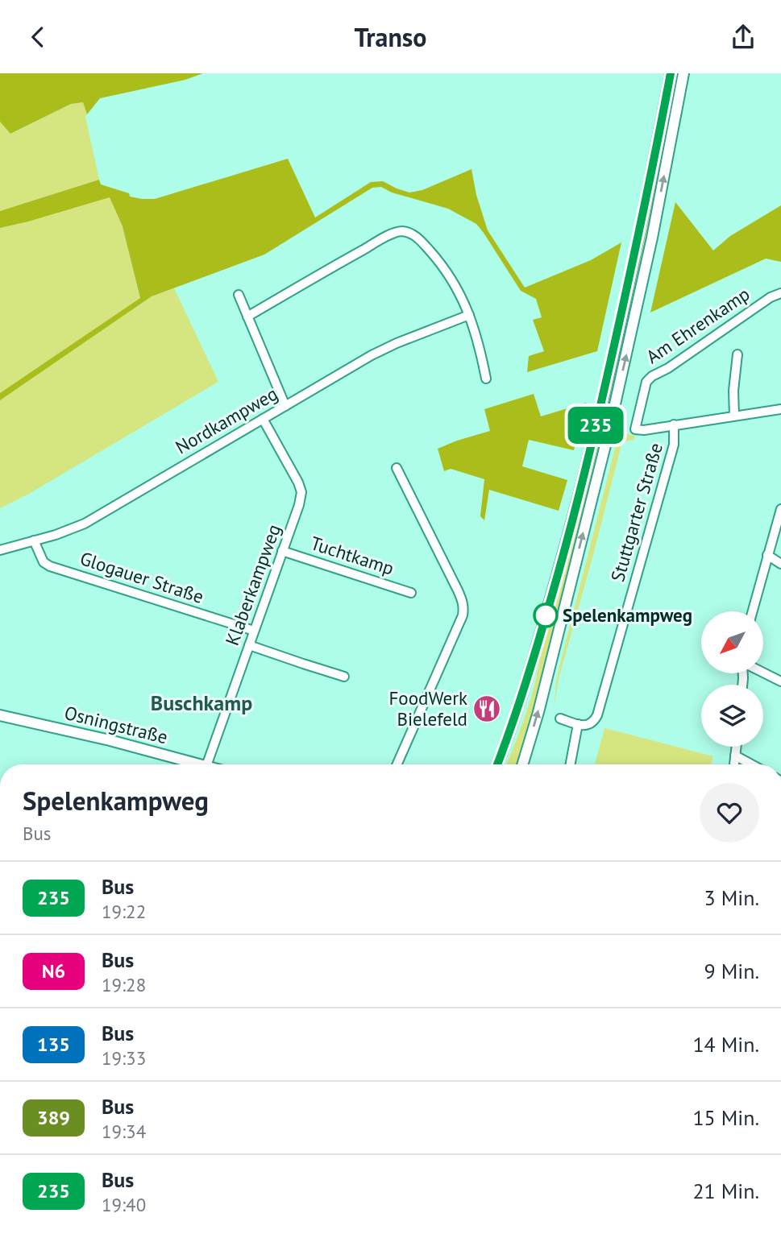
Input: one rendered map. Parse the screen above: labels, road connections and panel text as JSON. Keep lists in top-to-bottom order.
{
  "streets": {
    "main road": ["Osningstraße"],
    "street": [
      "Am Ehrenkamp",
      "Nordkampweg",
      "Stuttgarter Straße",
      "Tuchtkamp",
      "Glogauer Straße",
      "Klaberkampweg"
    ]
  },
  "crossings": [
    ["Am Ehrenkamp", "Stuttgarter Straße"],
    ["Nordkampweg", "Glogauer Straße"],
    ["Nordkampweg", "Klaberkampweg"],
    ["Tuchtkamp", "Klaberkampweg"],
    ["Glogauer Straße", "Klaberkampweg"]
  ],
  "districts": ["Buschkamp"],
  "places": {
    "other": ["Spelenkampweg"],
    "restaurant": ["FoodWerk Bielefeld"]
  },
  "lines": ["bus line 235"],
  "north": "bottom left",
  "page": {
    "header": "Transo",
    "on_map": "235",
    "heading": ["Spelenkampweg", "Bus"],
    "list": [
      {
        "mark": "235",
        "name": "Bus",
        "note": "19:22",
        "value": "3 Min."
      },
      {
        "mark": "N6",
        "name": "Bus",
        "note": "19:28",
        "value": "9 Min."
      },
      {
        "mark": "135",
        "name": "Bus",
        "note": "19:33",
        "value": "14 Min."
      },
      {
        "mark": "389",
        "name": "Bus",
        "note": "19:34",
        "value": "15 Min."
      },
      {
        "mark": "235",
        "name": "Bus",
        "note": "19:40",
        "value": "21 Min."
      }
    ]
  }
}
